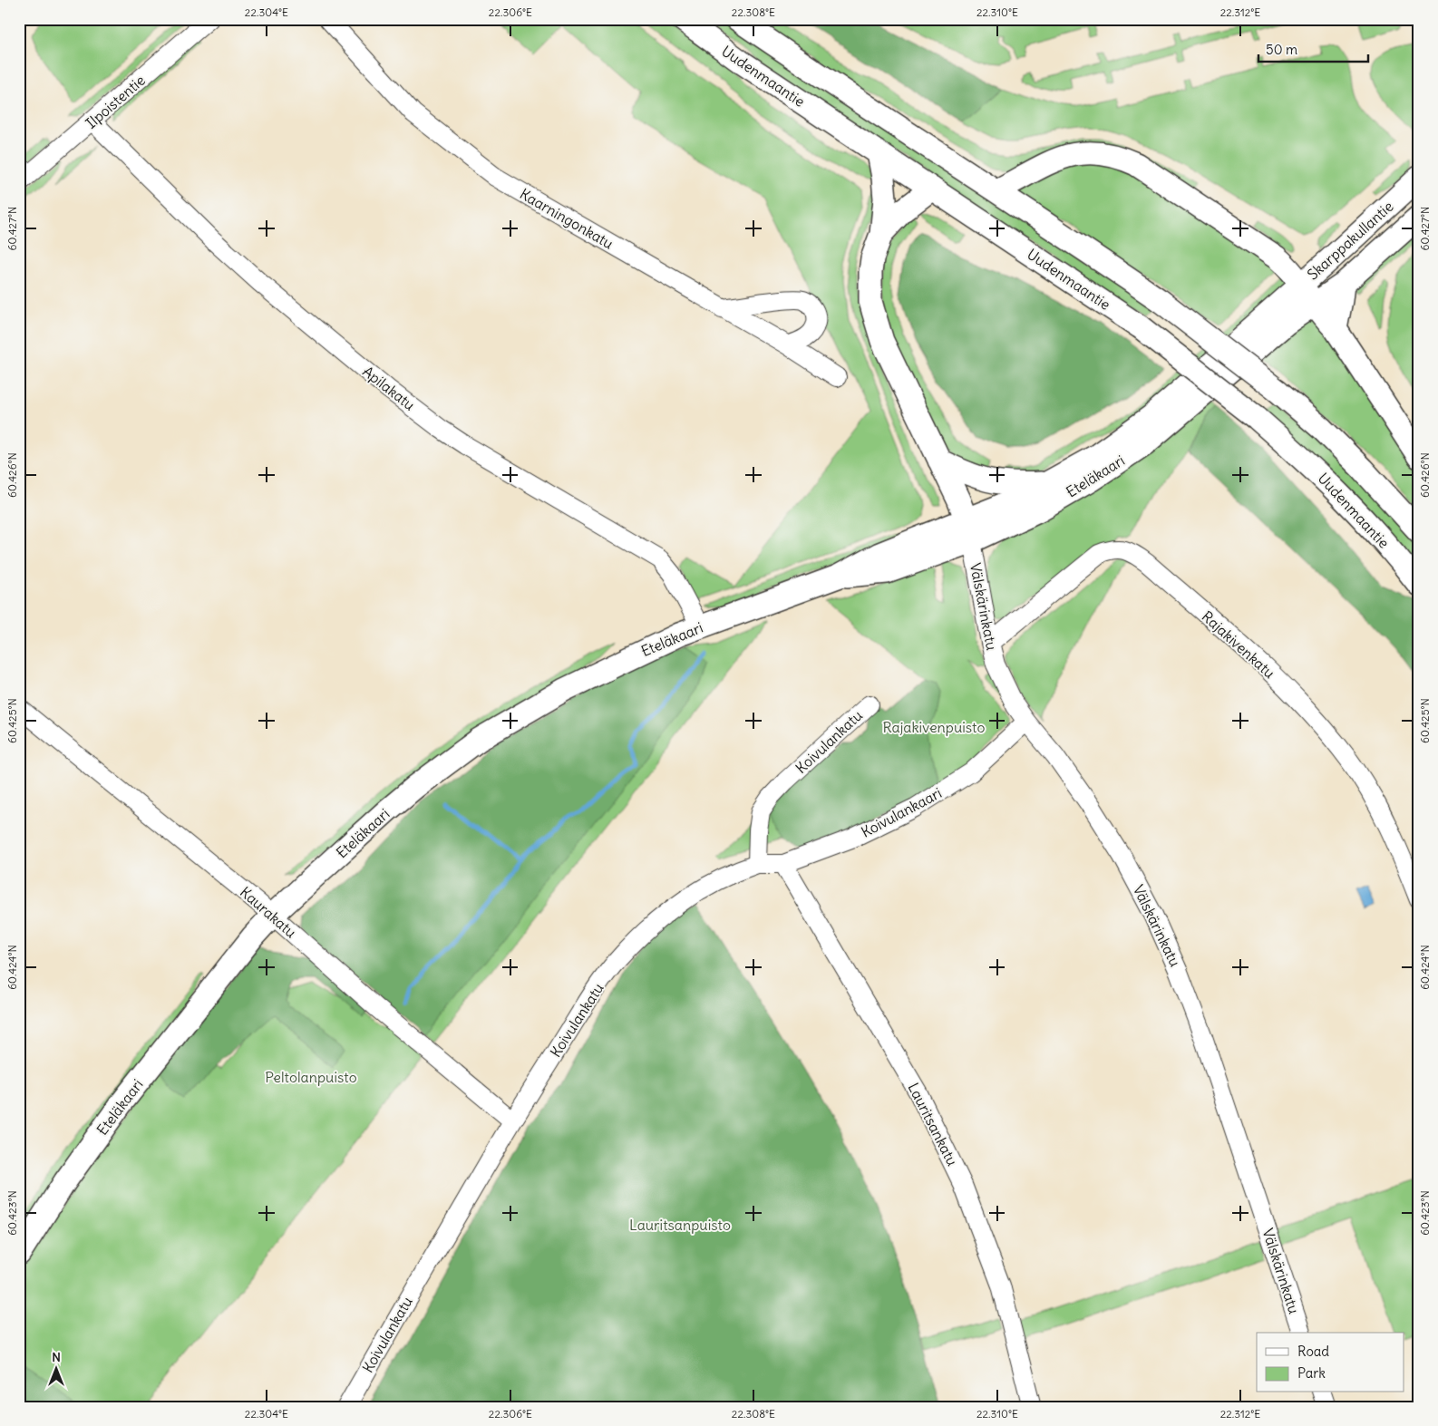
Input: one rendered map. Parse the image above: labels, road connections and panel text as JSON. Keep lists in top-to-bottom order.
{
  "streets": {
    "main road": ["Uudenmaantie", "Skarppakullantie", "Eteläkaari"],
    "street": [
      "Ilpoistentie",
      "Kaarningonkatu",
      "Apilakatu",
      "Välskärinkatu",
      "Rajakivenkatu",
      "Koivulankatu",
      "Koivulankaari",
      "Kaurakatu",
      "Lauritsankatu"
    ]
  },
  "crossings": [
    ["Ilpoistentie", "Apilakatu"],
    ["Skarppakullantie", "Eteläkaari"],
    ["Apilakatu", "Eteläkaari"],
    ["Eteläkaari", "Välskärinkatu"],
    ["Eteläkaari", "Kaurakatu"],
    ["Välskärinkatu", "Rajakivenkatu"],
    ["Välskärinkatu", "Koivulankaari"],
    ["Koivulankatu", "Koivulankaari"],
    ["Koivulankatu", "Kaurakatu"],
    ["Koivulankaari", "Lauritsankatu"]
  ],
  "parks": ["Rajakivenpuisto", "Peltolanpuisto", "Lauritsanpuisto"],
  "legend": ["Road", "Park"],
  "scale_bar": "50 m",
  "north": "top",
  "coordinates": [
    "22.304°E",
    "22.306°E",
    "22.308°E",
    "22.310°E",
    "22.312°E",
    "60.427°N",
    "60.426°N",
    "60.425°N",
    "60.424°N",
    "60.423°N"
  ]
}
